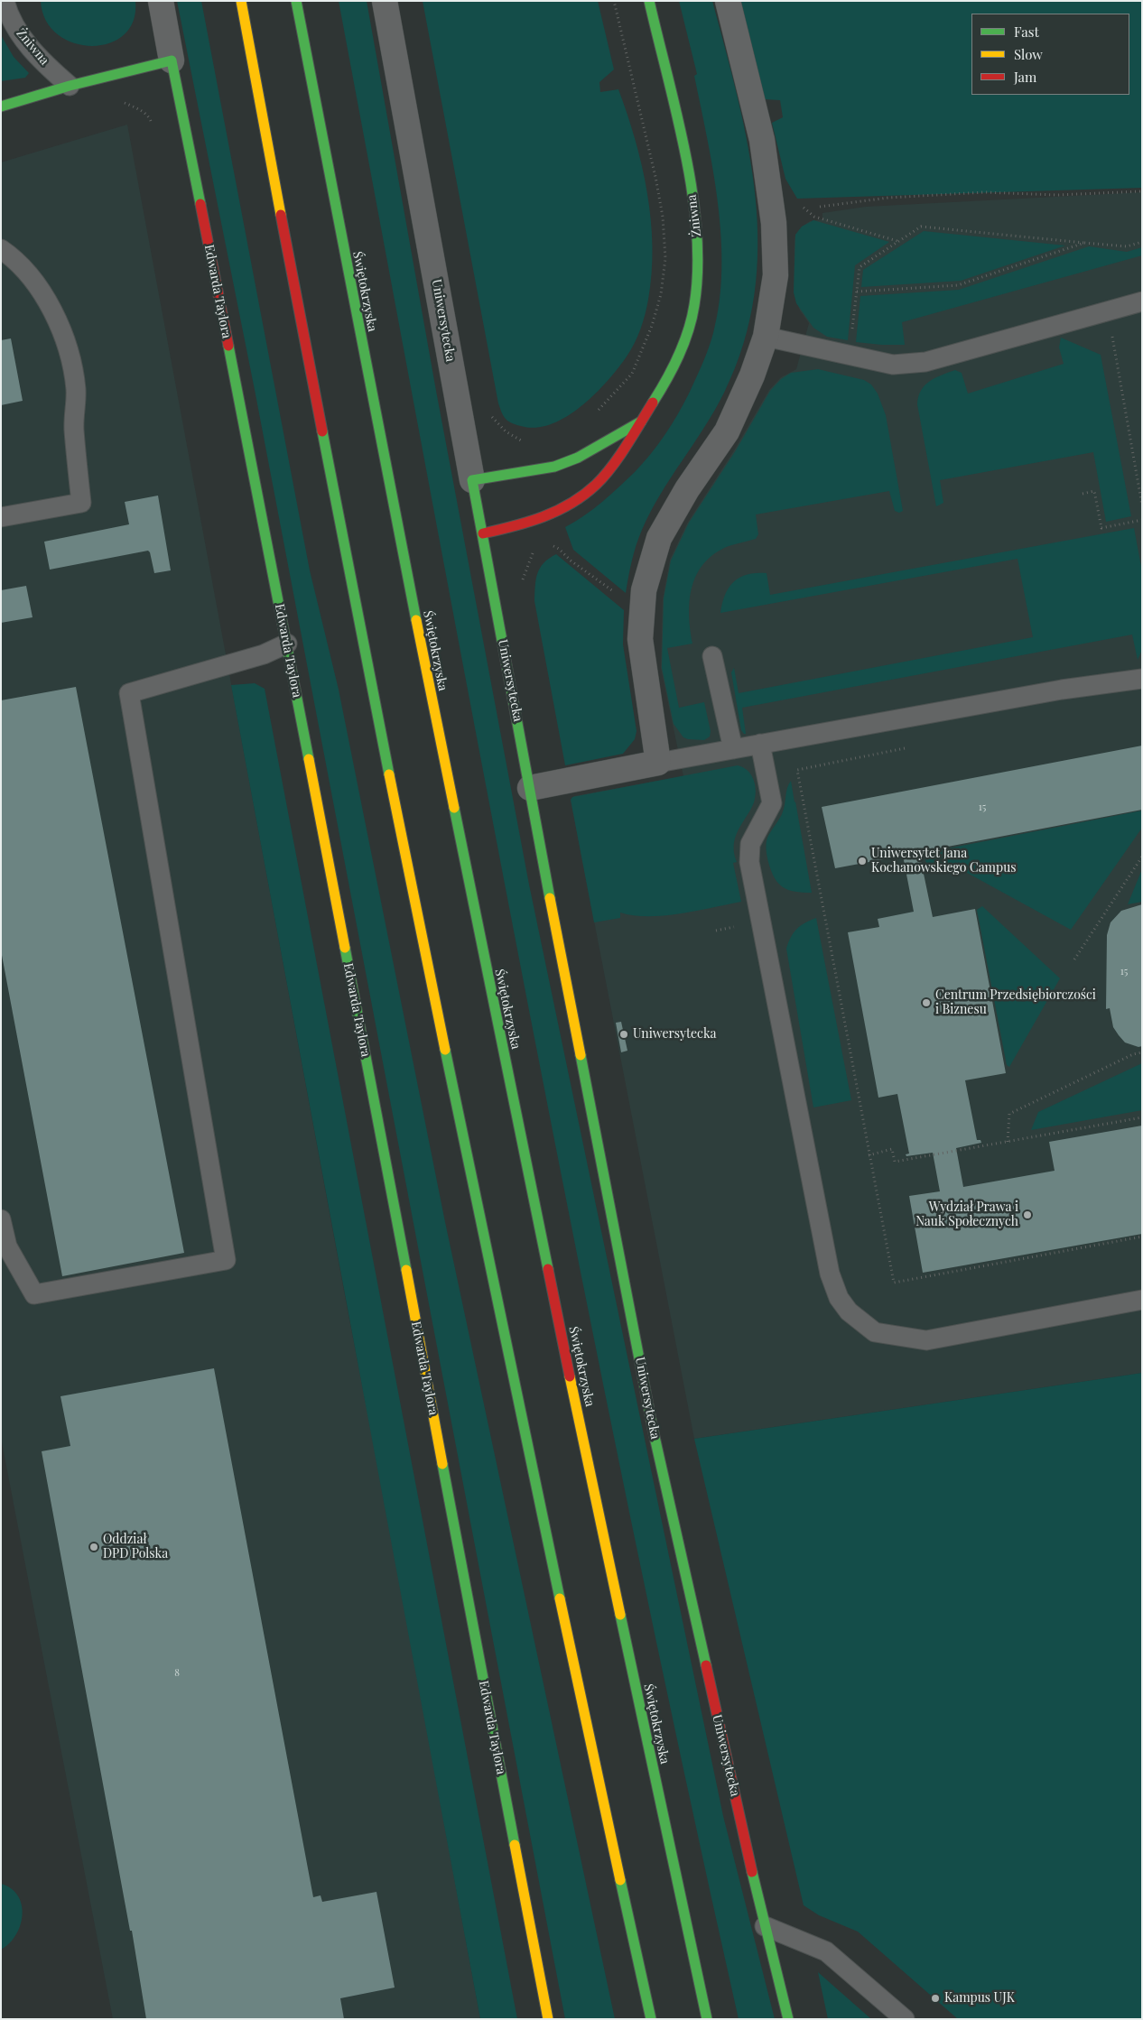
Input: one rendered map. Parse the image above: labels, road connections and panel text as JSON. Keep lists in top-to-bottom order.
{
  "streets": {
    "main road": [
      "Żniwna",
      "Edwarda Taylora",
      "Świętokrzyska",
      "Uniwersytecka"
    ]
  },
  "crossings": [
    ["Żniwna", "Uniwersytecka"]
  ],
  "places": [
    "Uniwersytet Jana Kochanowskiego Campus",
    "Centrum Przedsiębiorczości i Biznesu",
    "Uniwersytecka",
    "Wydział Prawa i Nauk Społecznych",
    "Oddział DPD Polska",
    "Kampus UJK"
  ],
  "house_numbers": ["15", "15", "8"],
  "legend": ["Fast", "Slow", "Jam"]
}
